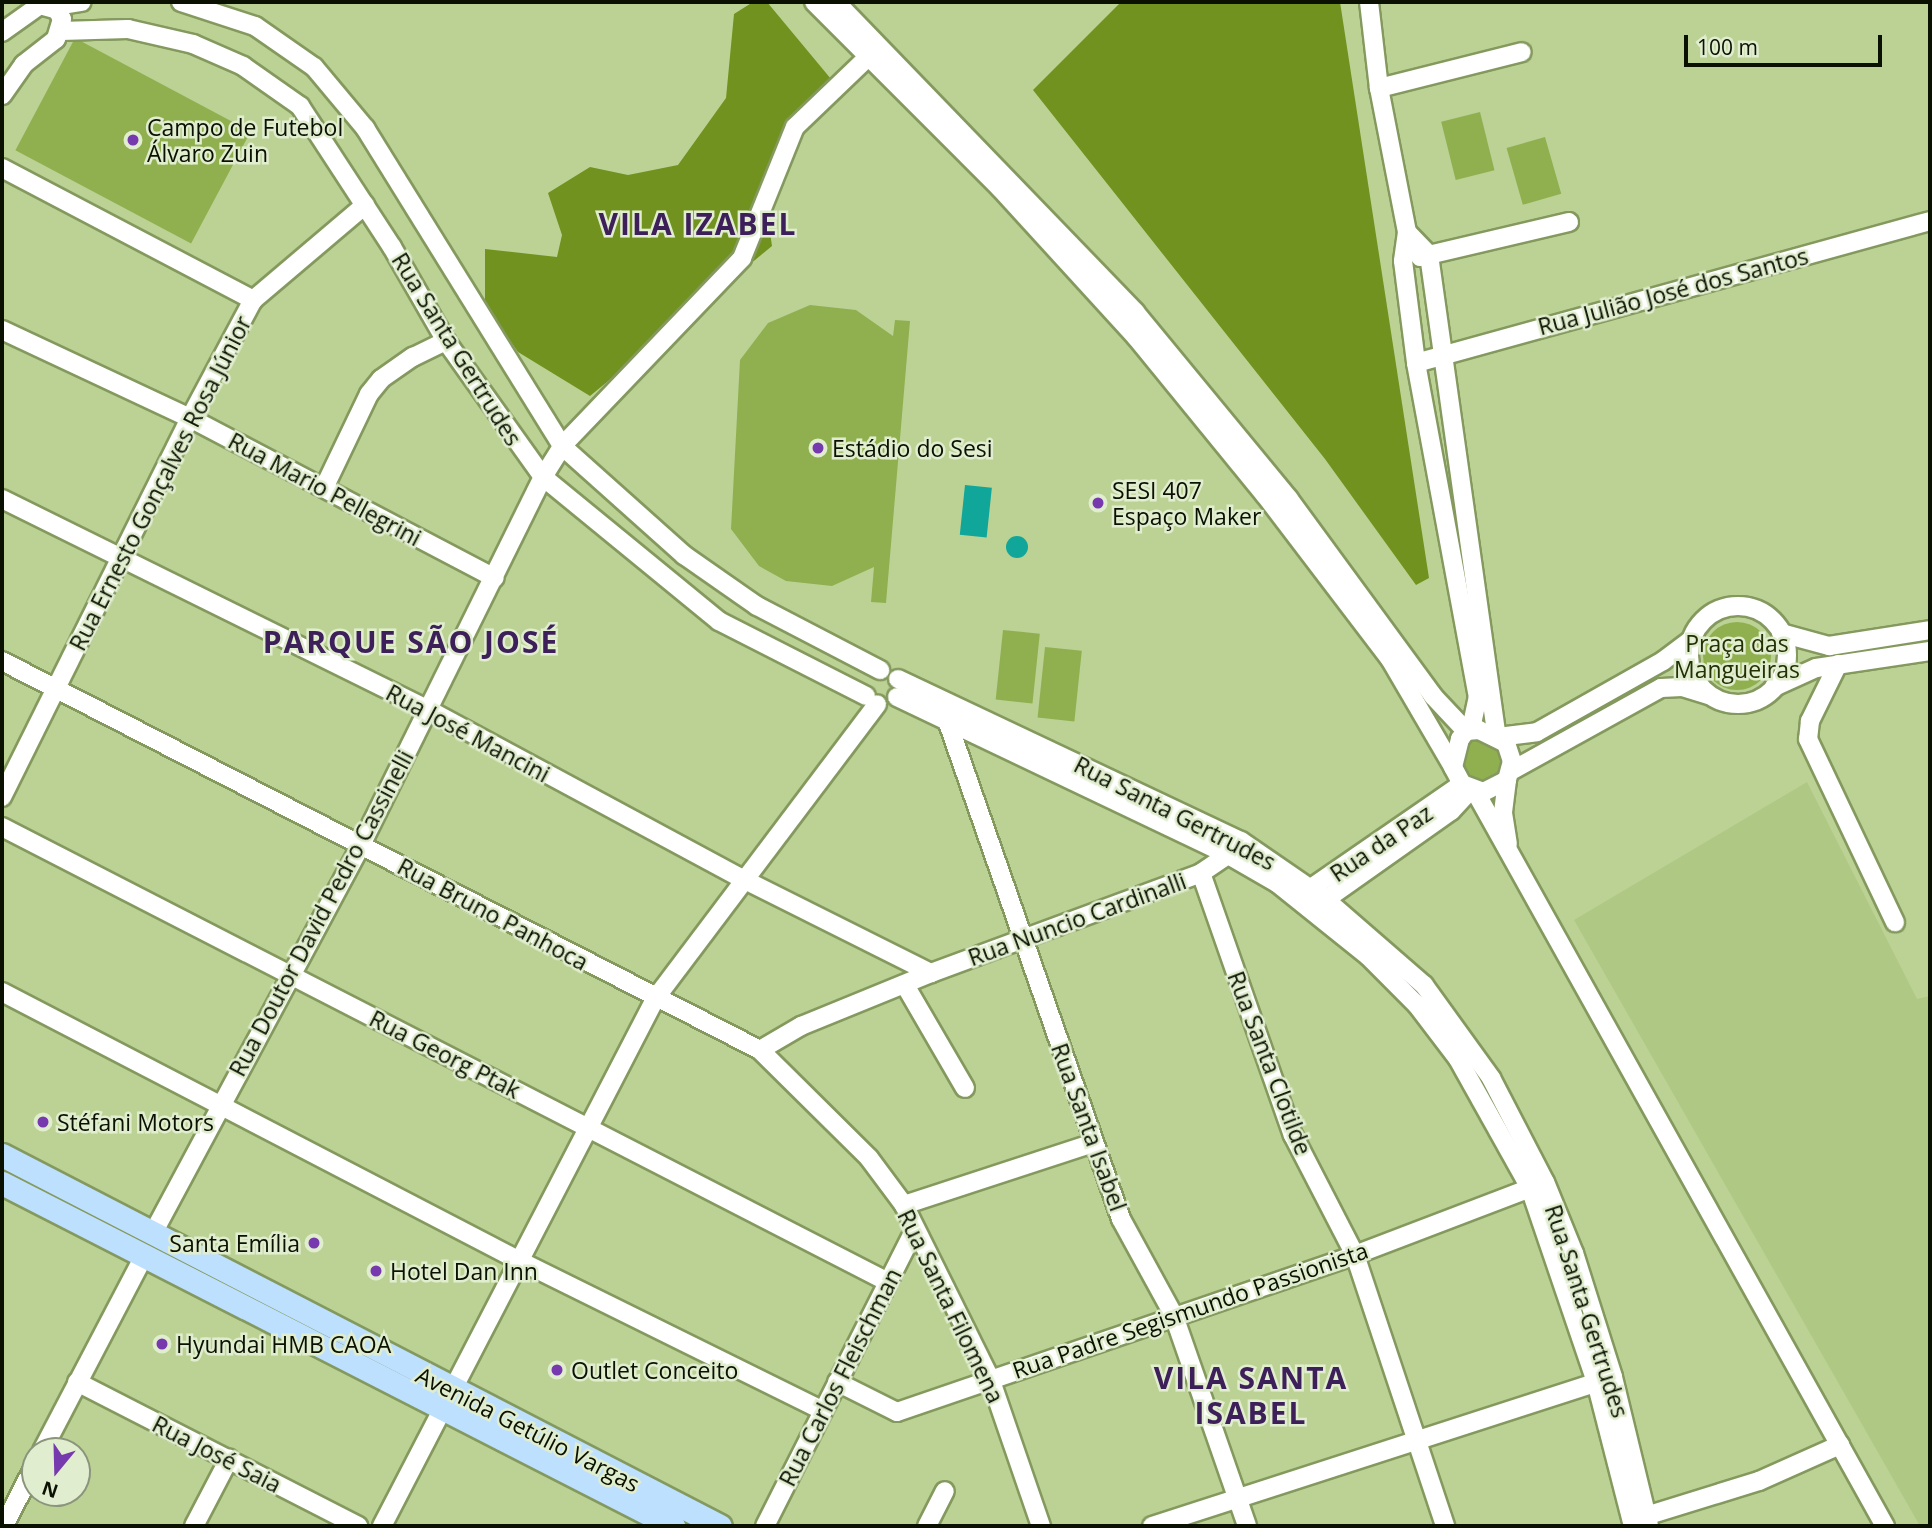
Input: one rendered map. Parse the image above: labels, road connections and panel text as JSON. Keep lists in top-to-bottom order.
{
  "streets": {
    "main road": ["Avenida Getúlio Vargas"],
    "street": [
      "Rua Julião José dos Santos",
      "Rua Santa Gertrudes",
      "Rua Ernesto Gonçalves Rosa Júnior",
      "Rua Mario Pellegrini",
      "Rua José Mancini",
      "Rua da Paz",
      "Rua Doutor David Pedro Cassinelli",
      "Rua Bruno Panhoca",
      "Rua Nuncio Cardinalli",
      "Rua Georg Ptak",
      "Rua Santa Clotilde",
      "Rua Santa Isabel",
      "Rua Santa Filomena",
      "Rua Padre Segismundo Passionista",
      "Rua Carlos Fleischman",
      "Rua José Saia"
    ]
  },
  "crossings": [
    ["Rua Santa Gertrudes", "Rua Ernesto Gonçalves Rosa Júnior"],
    ["Rua Santa Gertrudes", "Rua da Paz"],
    ["Rua Santa Gertrudes", "Rua Doutor David Pedro Cassinelli"],
    ["Rua Santa Gertrudes", "Rua Nuncio Cardinalli"],
    ["Rua Santa Gertrudes", "Rua Santa Isabel"],
    ["Rua Santa Gertrudes", "Rua Padre Segismundo Passionista"],
    ["Rua Ernesto Gonçalves Rosa Júnior", "Rua Mario Pellegrini"],
    ["Rua Ernesto Gonçalves Rosa Júnior", "Rua José Mancini"],
    ["Rua Ernesto Gonçalves Rosa Júnior", "Rua Bruno Panhoca"],
    ["Rua Mario Pellegrini", "Rua Doutor David Pedro Cassinelli"],
    ["Rua José Mancini", "Rua Doutor David Pedro Cassinelli"],
    ["Rua José Mancini", "Rua Nuncio Cardinalli"],
    ["Rua Doutor David Pedro Cassinelli", "Rua Bruno Panhoca"],
    ["Rua Doutor David Pedro Cassinelli", "Rua Georg Ptak"],
    ["Rua Doutor David Pedro Cassinelli", "Avenida Getúlio Vargas"],
    ["Rua Doutor David Pedro Cassinelli", "Rua José Saia"],
    ["Rua Bruno Panhoca", "Rua Nuncio Cardinalli"],
    ["Rua Bruno Panhoca", "Rua Santa Filomena"],
    ["Rua Nuncio Cardinalli", "Rua Santa Clotilde"],
    ["Rua Nuncio Cardinalli", "Rua Santa Isabel"],
    ["Rua Nuncio Cardinalli", "Rua Santa Filomena"],
    ["Rua Georg Ptak", "Rua Carlos Fleischman"],
    ["Rua Santa Clotilde", "Rua Padre Segismundo Passionista"],
    ["Rua Santa Isabel", "Rua Padre Segismundo Passionista"],
    ["Rua Santa Filomena", "Rua Padre Segismundo Passionista"],
    ["Rua Santa Filomena", "Rua Carlos Fleischman"],
    ["Rua Padre Segismundo Passionista", "Rua Carlos Fleischman"]
  ],
  "districts": ["VILA IZABEL", "PARQUE SÃO JOSÉ", "VILA SANTA ISABEL"],
  "parks": ["Praça das Mangueiras"],
  "places": [
    "Campo de Futebol Álvaro Zuin",
    "Estádio do Sesi",
    "SESI 407 Espaço Maker",
    "Stéfani Motors",
    "Santa Emília",
    "Hotel Dan Inn",
    "Hyundai HMB CAOA",
    "Outlet Conceito"
  ],
  "scale_bar": "100 m",
  "north": "bottom"
}
